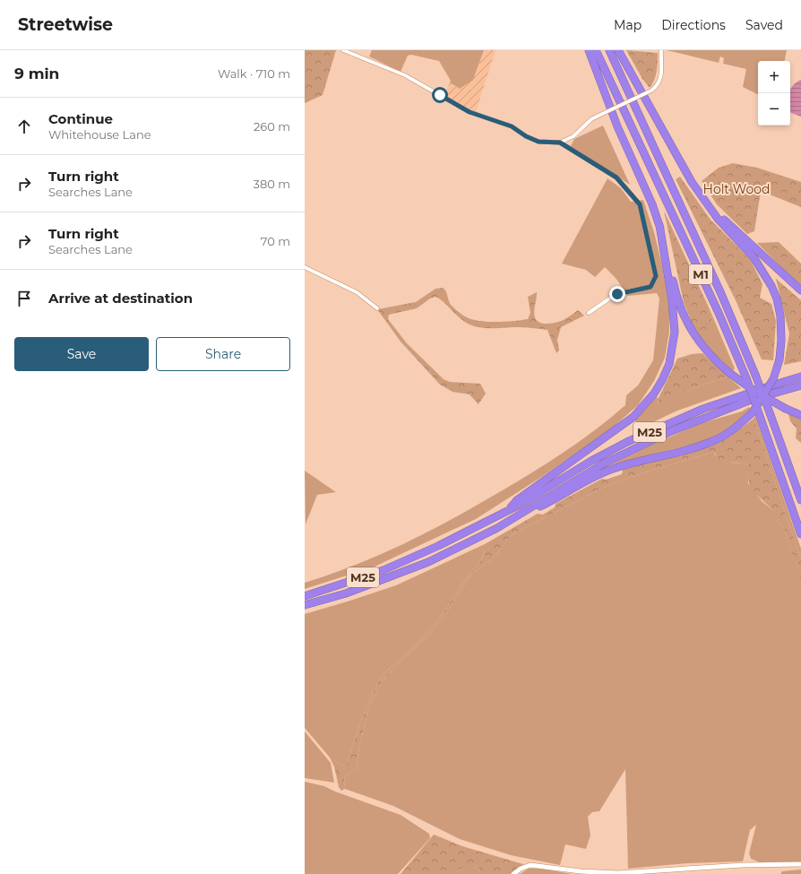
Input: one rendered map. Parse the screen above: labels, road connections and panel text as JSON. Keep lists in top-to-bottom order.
{
  "streets": {
    "highway": ["M1", "M25"]
  },
  "parks": ["Holt Wood"],
  "page": {
    "header": "Streetwise",
    "nav": ["Map", "Directions", "Saved"],
    "heading": ["9 min", "Walk · 710 m"],
    "map_buttons": ["+", "−"],
    "list": [
      ["Continue", "Whitehouse Lane", "260 m"],
      ["Turn right", "Searches Lane", "380 m"],
      ["Turn right", "Searches Lane", "70 m"],
      "Arrive at destination"
    ],
    "buttons": ["Save", "Share"]
  }
}
